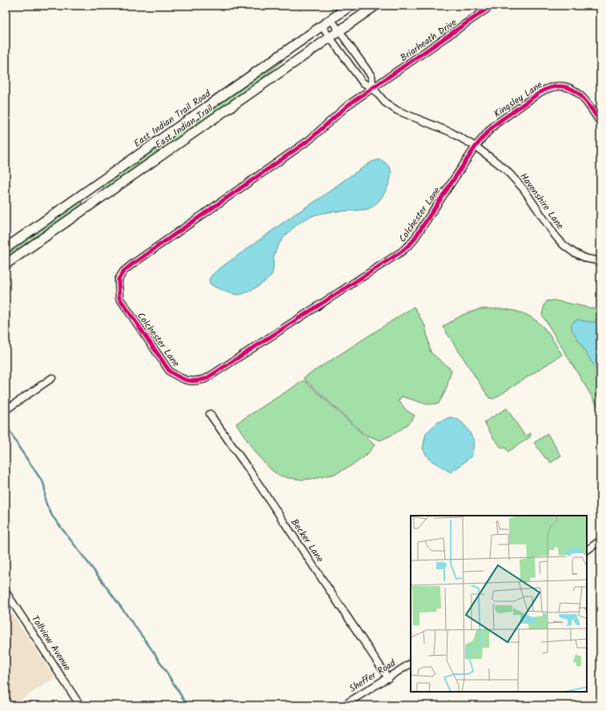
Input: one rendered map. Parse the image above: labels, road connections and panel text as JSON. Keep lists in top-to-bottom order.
{
  "streets": {
    "main road": ["East Indian Trail Road", "East Indian Trail"],
    "street": [
      "Briarheath Drive",
      "Kingsley Lane",
      "Havenshire Lane",
      "Colchester Lane",
      "Becker Lane",
      "Tollview Avenue",
      "Sheffer Road"
    ]
  },
  "crossings": [
    ["Briarheath Drive", "Havenshire Lane"],
    ["Briarheath Drive", "Colchester Lane"],
    ["Kingsley Lane", "Havenshire Lane"],
    ["Kingsley Lane", "Colchester Lane"],
    ["East Indian Trail Road", "Havenshire Lane"],
    ["East Indian Trail", "Havenshire Lane"],
    ["Havenshire Lane", "Colchester Lane"],
    ["Becker Lane", "Sheffer Road"]
  ]
}
